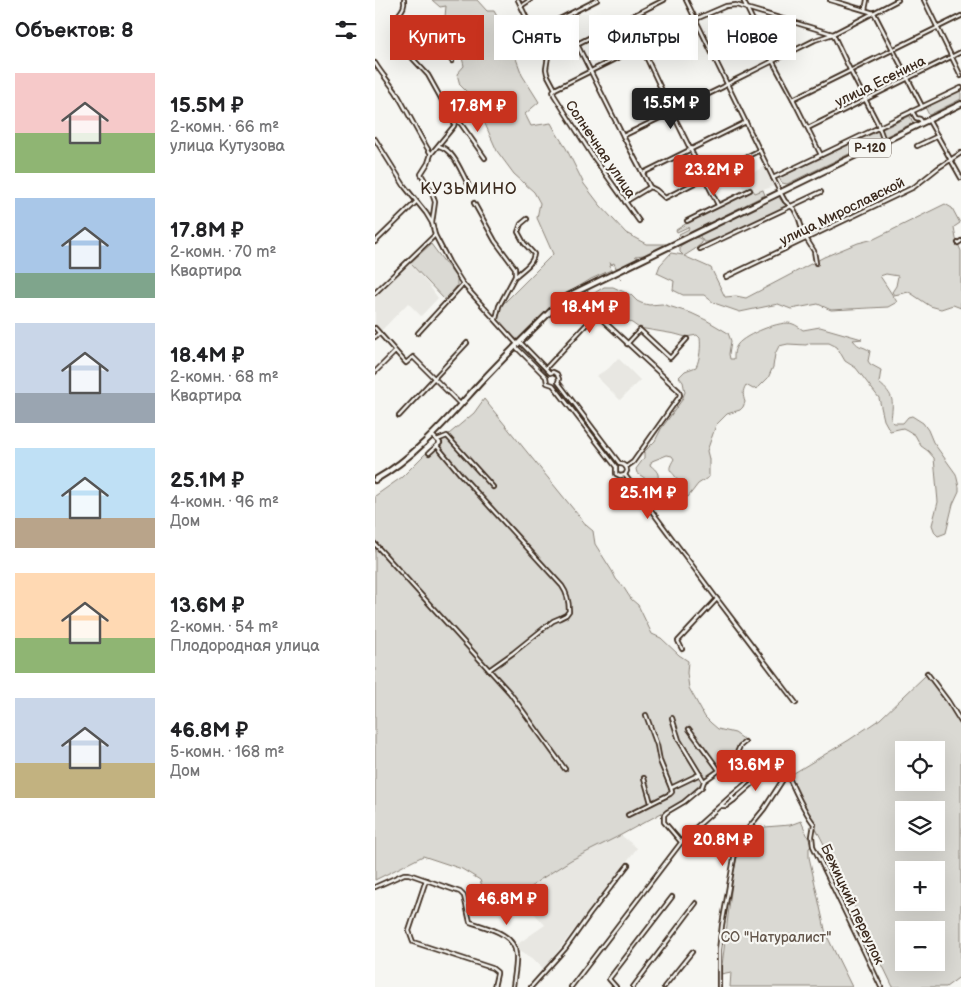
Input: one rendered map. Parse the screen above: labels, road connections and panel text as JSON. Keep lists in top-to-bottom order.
{
  "streets": {
    "main road": ["Р-120"],
    "street": [
      "улица Есенина",
      "Солнечная улица",
      "улица Мирославской",
      "Бежицкий переулок"
    ]
  },
  "districts": ["КУЗЬМИНО"],
  "parks": ["СО \"Натуралист\""],
  "page": {
    "heading": "Объектов: 8",
    "chip": [
      "Купить",
      "Снять",
      "Фильтры",
      "Новое"
    ],
    "list": [
      {
        "name": "15.5M ₽",
        "note": "2-комн. · 66 m² · улица Кутузова"
      },
      {
        "name": "17.8M ₽",
        "note": "2-комн. · 70 m² · Квартира"
      },
      {
        "name": "18.4M ₽",
        "note": "2-комн. · 68 m² · Квартира"
      },
      {
        "name": "25.1M ₽",
        "note": "4-комн. · 96 m² · Дом"
      },
      {
        "name": "13.6M ₽",
        "note": "2-комн. · 54 m² · Плодородная улица"
      },
      {
        "name": "46.8M ₽",
        "note": "5-комн. · 168 m² · Дом"
      }
    ],
    "price": [
      "15.5M ₽",
      "17.8M ₽",
      "23.2M ₽",
      "18.4M ₽",
      "25.1M ₽",
      "13.6M ₽",
      "20.8M ₽",
      "46.8M ₽"
    ],
    "map_buttons": ["+", "−"]
  }
}
